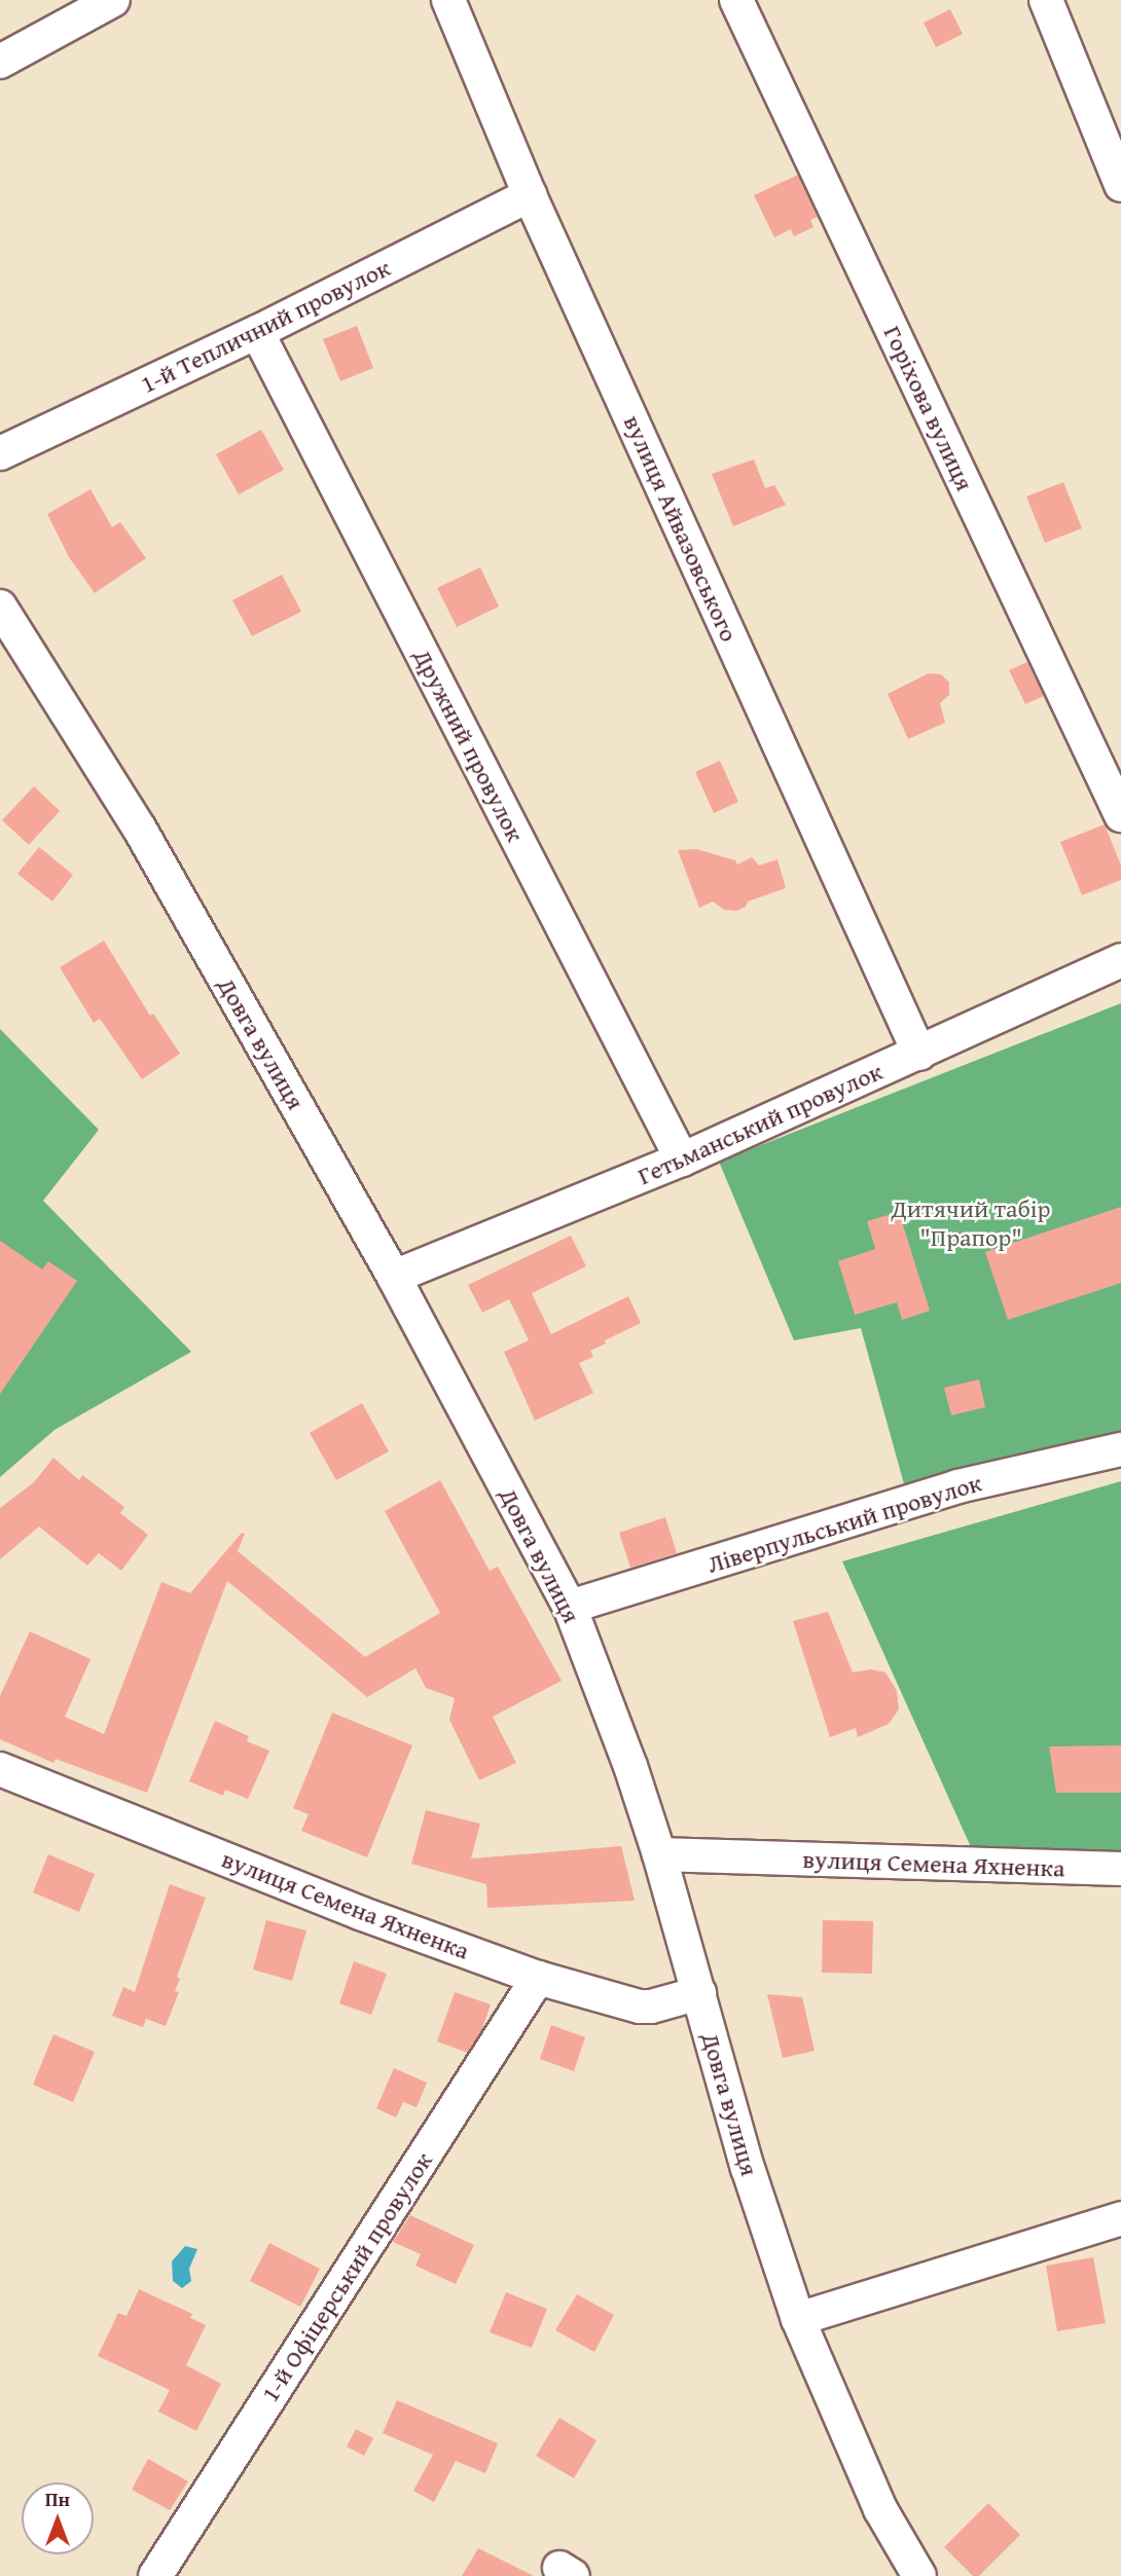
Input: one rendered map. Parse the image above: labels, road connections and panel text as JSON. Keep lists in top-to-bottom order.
{
  "streets": {
    "street": [
      "1-й Тепличний провулок",
      "Горіхова вулиця",
      "вулиця Айвазовського",
      "Дружний провулок",
      "Довга вулиця",
      "Гетьманський провулок",
      "Ліверпульський провулок",
      "вулиця Семена Яхненка",
      "1-й Офіцерський провулок"
    ]
  },
  "crossings": [
    ["1-й Тепличний провулок", "вулиця Айвазовського"],
    ["1-й Тепличний провулок", "Дружний провулок"],
    ["вулиця Айвазовського", "Гетьманський провулок"],
    ["Дружний провулок", "Гетьманський провулок"],
    ["Довга вулиця", "Гетьманський провулок"],
    ["Довга вулиця", "Ліверпульський провулок"],
    ["Довга вулиця", "вулиця Семена Яхненка"],
    ["вулиця Семена Яхненка", "1-й Офіцерський провулок"]
  ],
  "parks": ["Дитячий табір \"Прапор\""],
  "north": "top"
}
